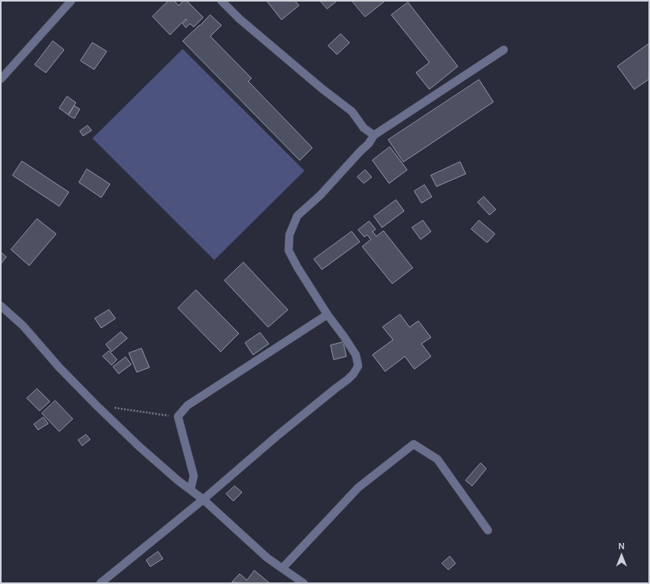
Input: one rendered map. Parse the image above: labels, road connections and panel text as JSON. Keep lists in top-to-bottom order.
{
  "north": "top"
}
